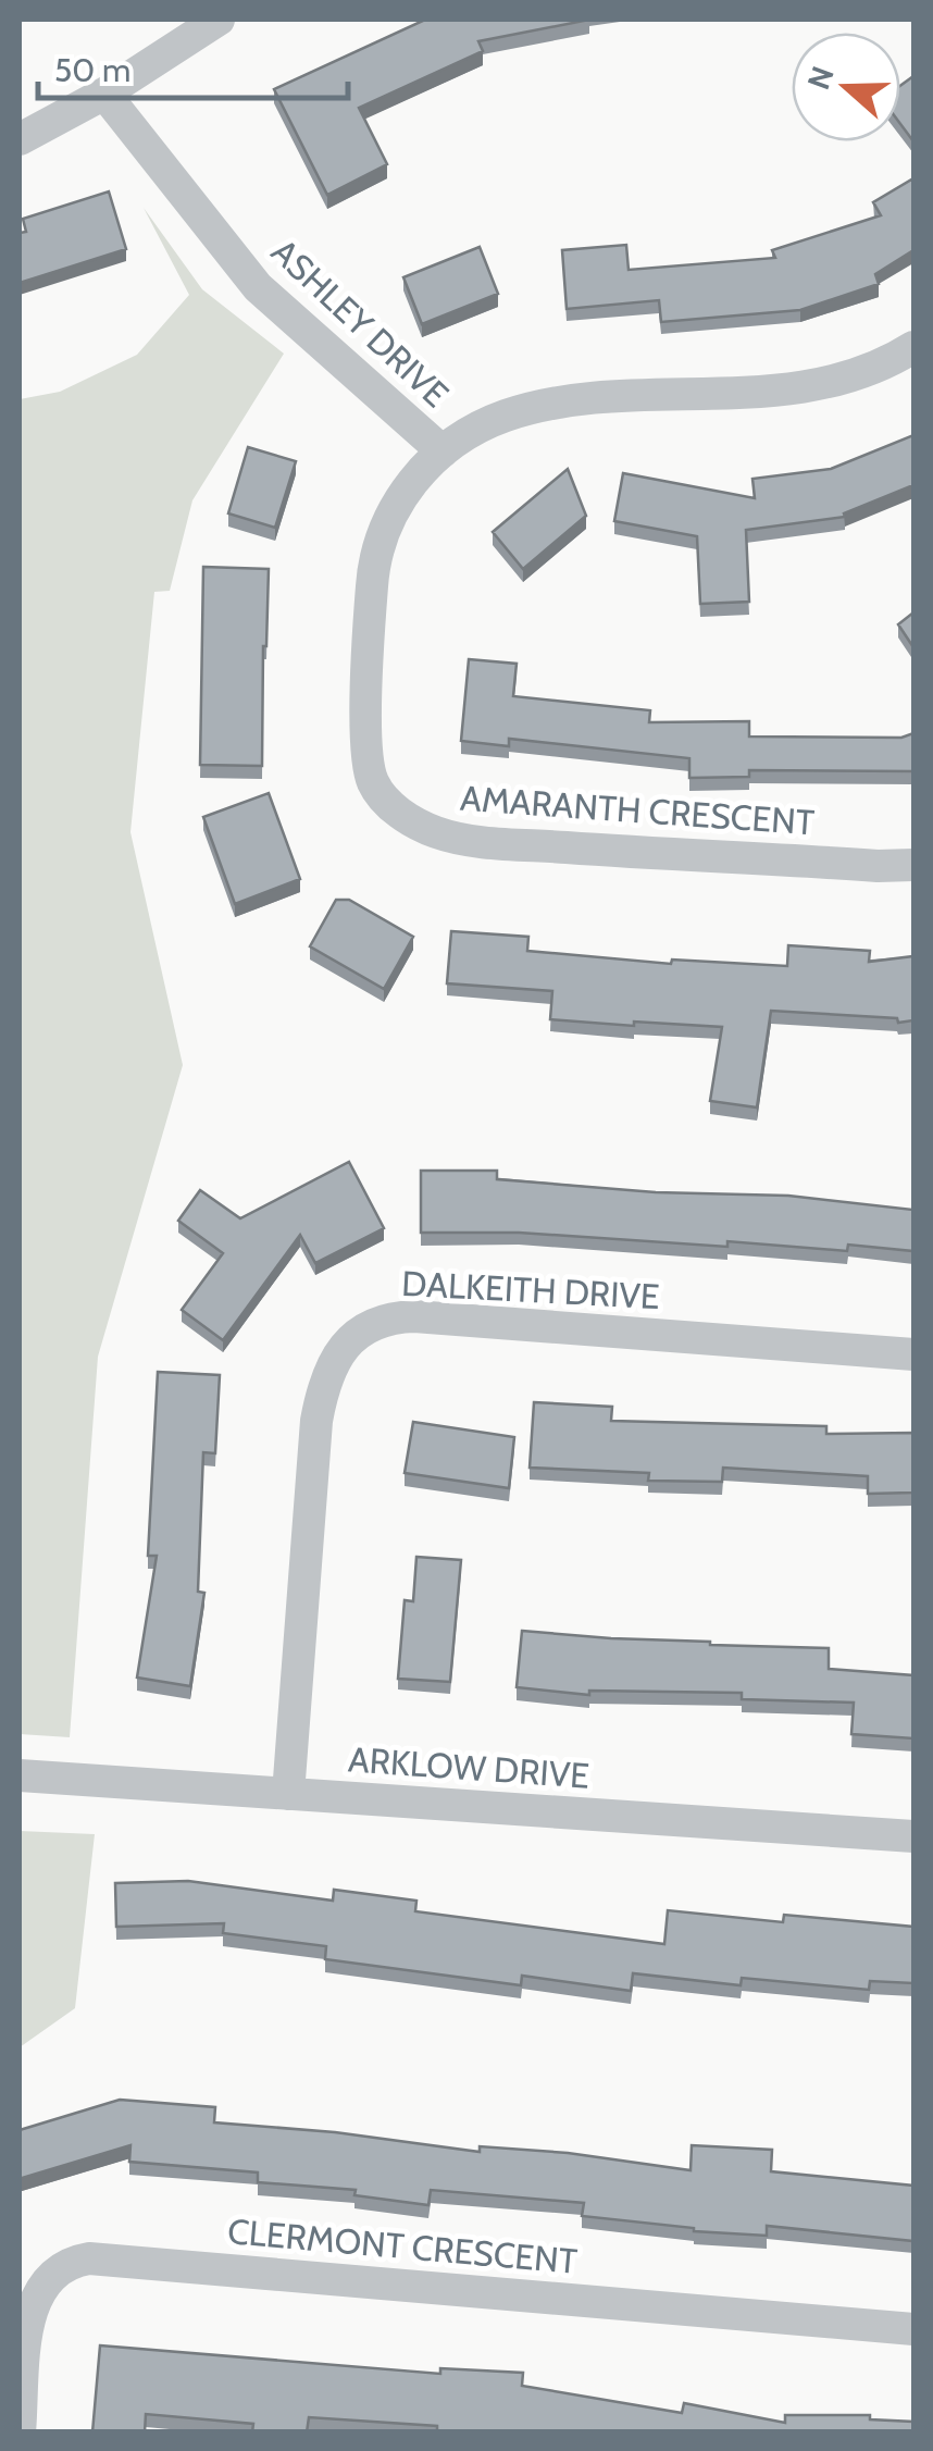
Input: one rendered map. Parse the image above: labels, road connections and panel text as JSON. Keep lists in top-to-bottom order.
{
  "streets": {
    "street": [
      "ASHLEY DRIVE",
      "AMARANTH CRESCENT",
      "DALKEITH DRIVE",
      "ARKLOW DRIVE",
      "CLERMONT CRESCENT"
    ]
  },
  "crossings": [
    ["ASHLEY DRIVE", "AMARANTH CRESCENT"],
    ["DALKEITH DRIVE", "ARKLOW DRIVE"]
  ],
  "scale_bar": "50 m",
  "north": "left"
}
